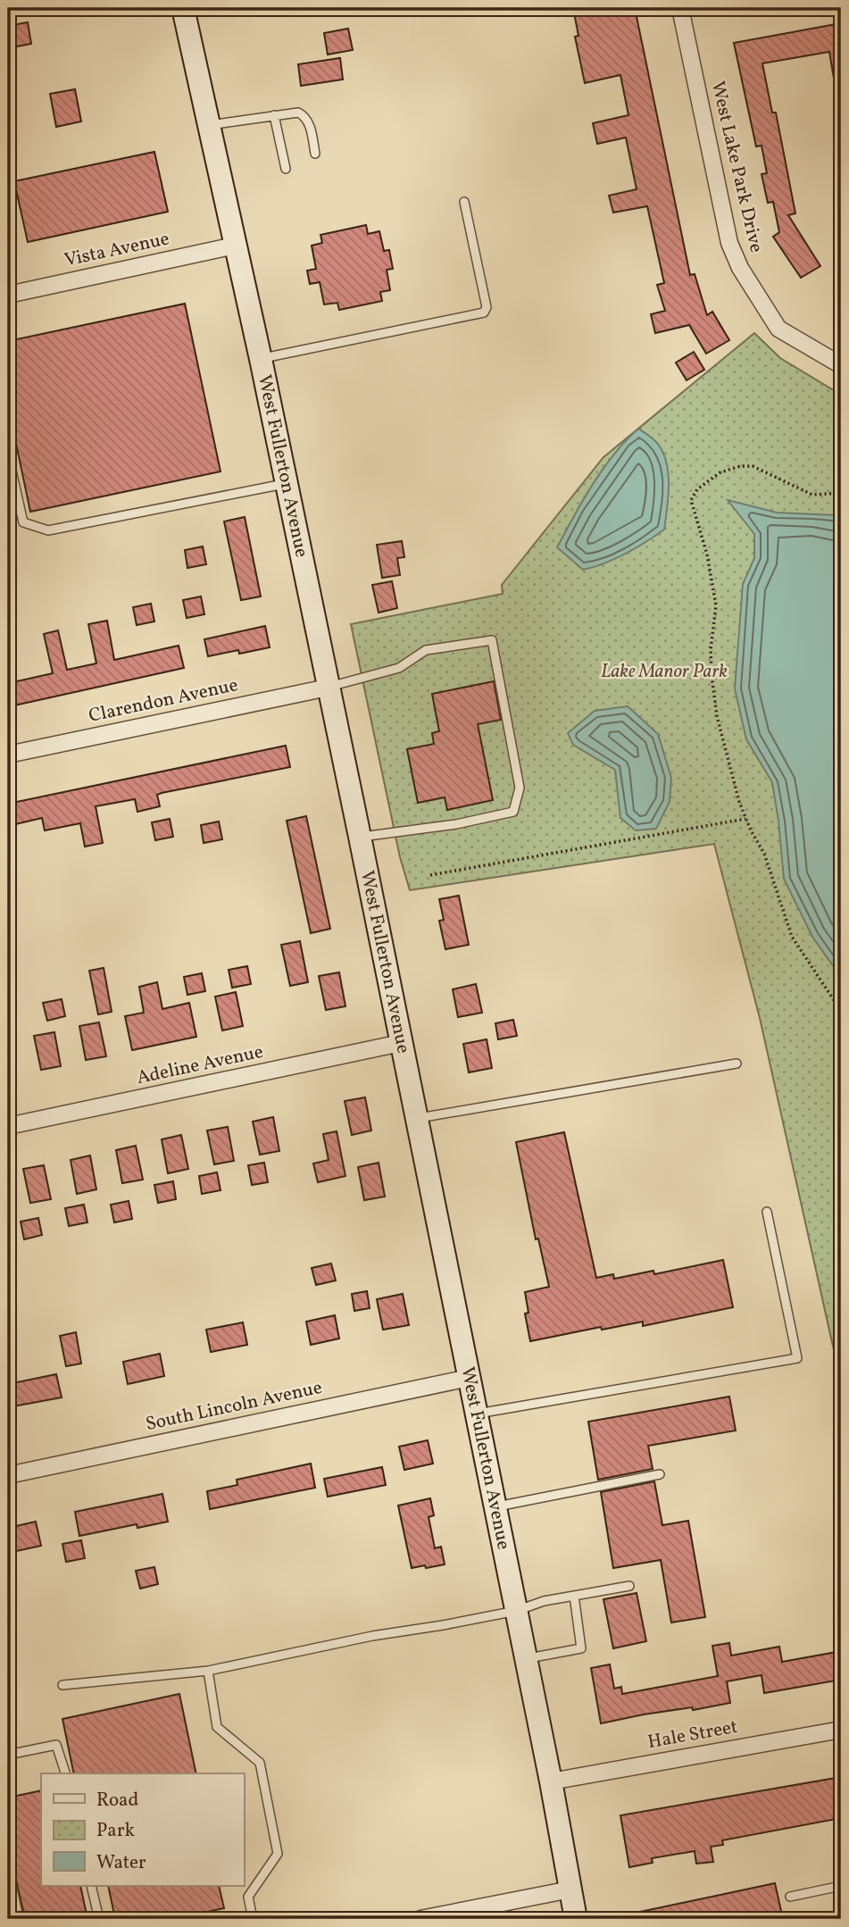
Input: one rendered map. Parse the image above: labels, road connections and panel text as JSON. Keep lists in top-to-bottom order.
{
  "streets": {
    "street": [
      "West Lake Park Drive",
      "Vista Avenue",
      "West Fullerton Avenue",
      "Clarendon Avenue",
      "Adeline Avenue",
      "South Lincoln Avenue",
      "Hale Street"
    ]
  },
  "crossings": [
    ["Vista Avenue", "West Fullerton Avenue"],
    ["West Fullerton Avenue", "Clarendon Avenue"],
    ["West Fullerton Avenue", "Adeline Avenue"],
    ["West Fullerton Avenue", "South Lincoln Avenue"],
    ["West Fullerton Avenue", "Hale Street"]
  ],
  "parks": ["Lake Manor Park"],
  "legend": ["Road", "Park", "Water"]
}
